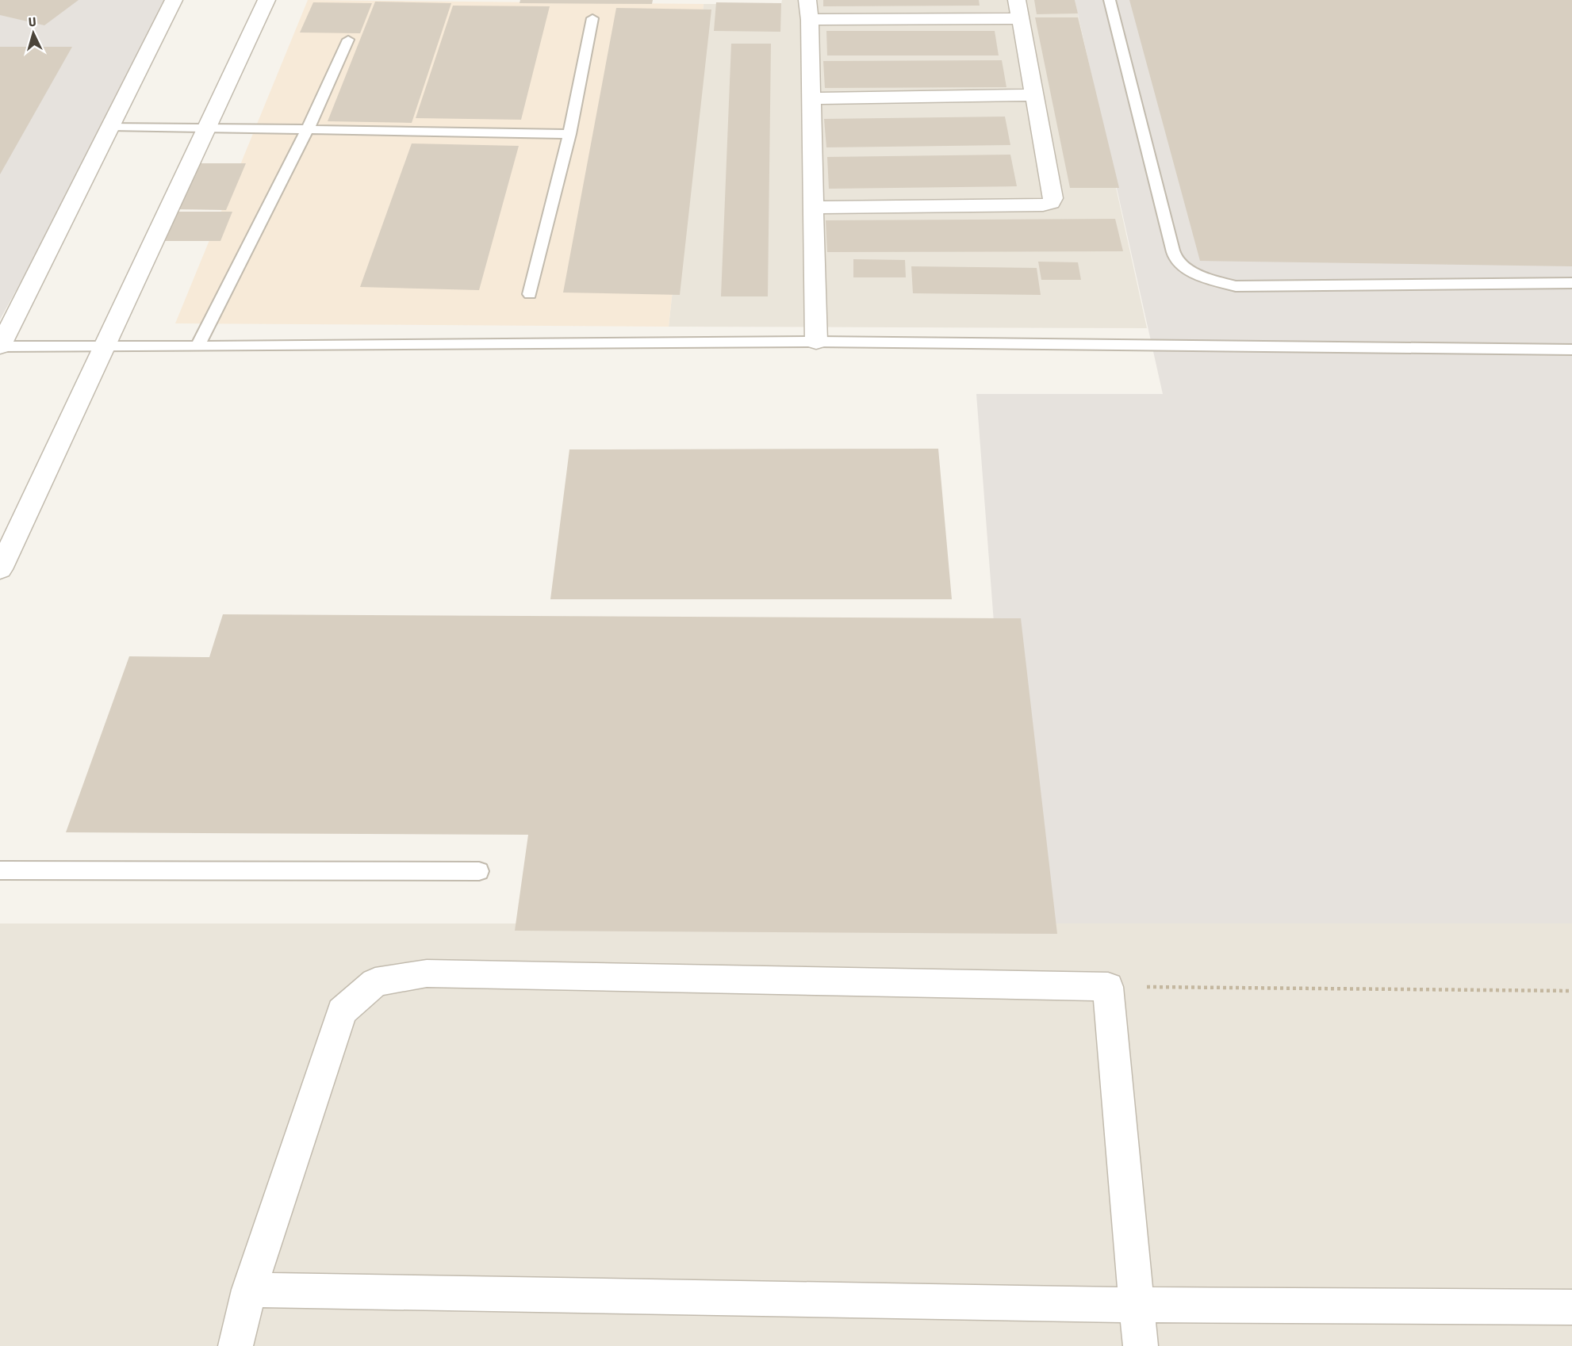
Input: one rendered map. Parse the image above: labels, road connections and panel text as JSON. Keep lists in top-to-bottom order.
{
  "north": "top"
}
